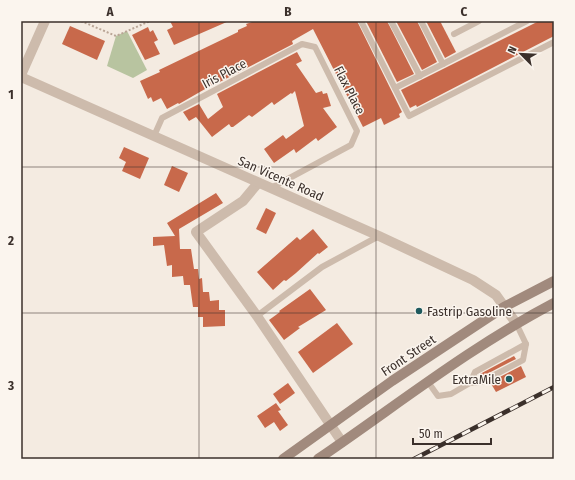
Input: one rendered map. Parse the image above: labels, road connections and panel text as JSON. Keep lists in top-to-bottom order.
{
  "streets": {
    "main road": ["Front Street"],
    "street": ["San Vicente Road"],
    "lane": ["Iris Place", "Flax Place"]
  },
  "crossings": [
    ["Iris Place", "Flax Place"],
    ["Iris Place", "San Vicente Road"],
    ["Flax Place", "San Vicente Road"],
    ["San Vicente Road", "Front Street"]
  ],
  "places": ["Fastrip Gasoline", "ExtraMile"],
  "scale_bar": "50 m",
  "north": "top left",
  "grid": {
    "columns": ["A", "B", "C"],
    "rows": ["1", "2", "3"]
  }
}
